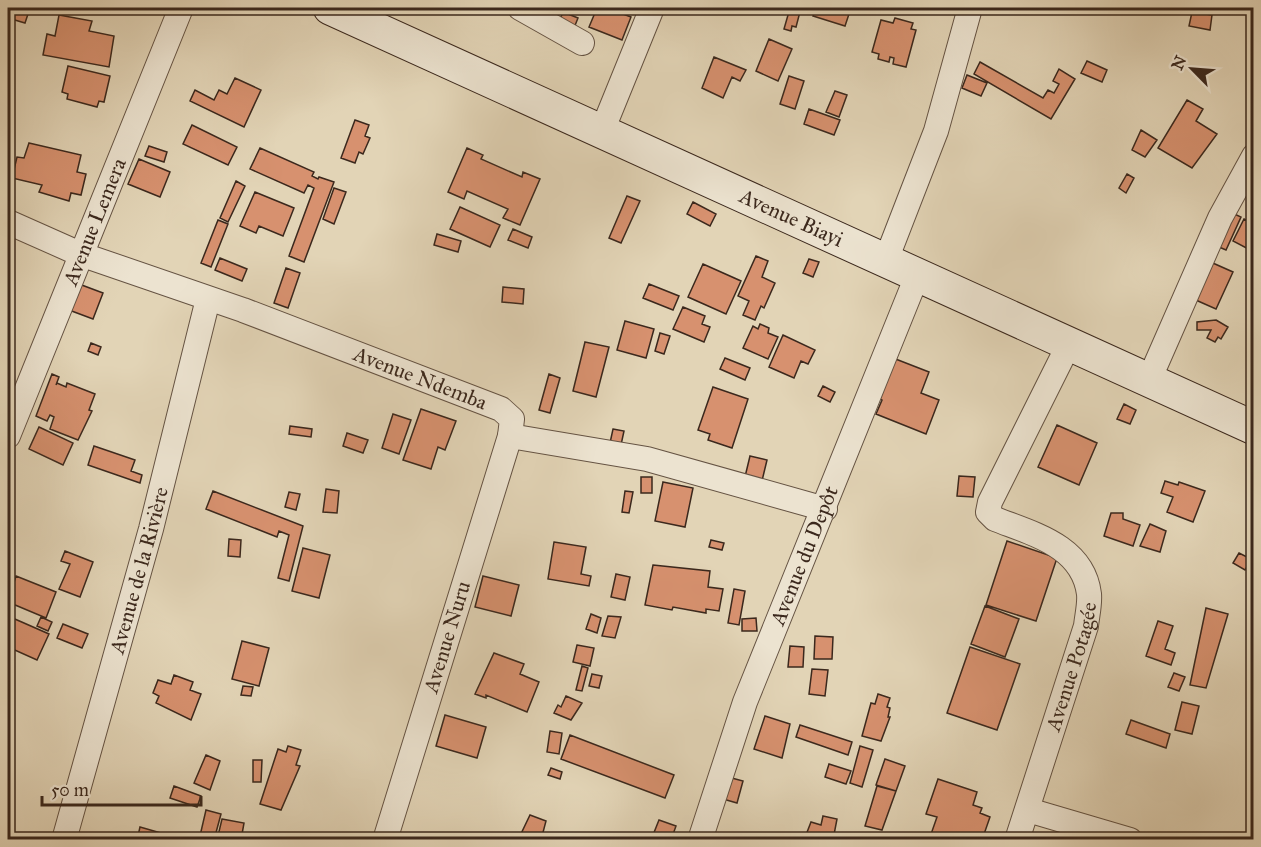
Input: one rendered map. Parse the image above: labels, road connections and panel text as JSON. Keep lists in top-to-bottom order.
{
  "streets": {
    "street": [
      "Avenue Biayi",
      "Avenue Lemera",
      "Avenue Ndemba",
      "Avenue du Depôt",
      "Avenue de la Rivière",
      "Avenue Nuru",
      "Avenue Potagée"
    ]
  },
  "crossings": [
    ["Avenue Biayi", "Avenue du Depôt"],
    ["Avenue Biayi", "Avenue Potagée"],
    ["Avenue Lemera", "Avenue Ndemba"],
    ["Avenue Ndemba", "Avenue de la Rivière"],
    ["Avenue Ndemba", "Avenue Nuru"]
  ],
  "scale_bar": "50 m",
  "north": "top left"
}
